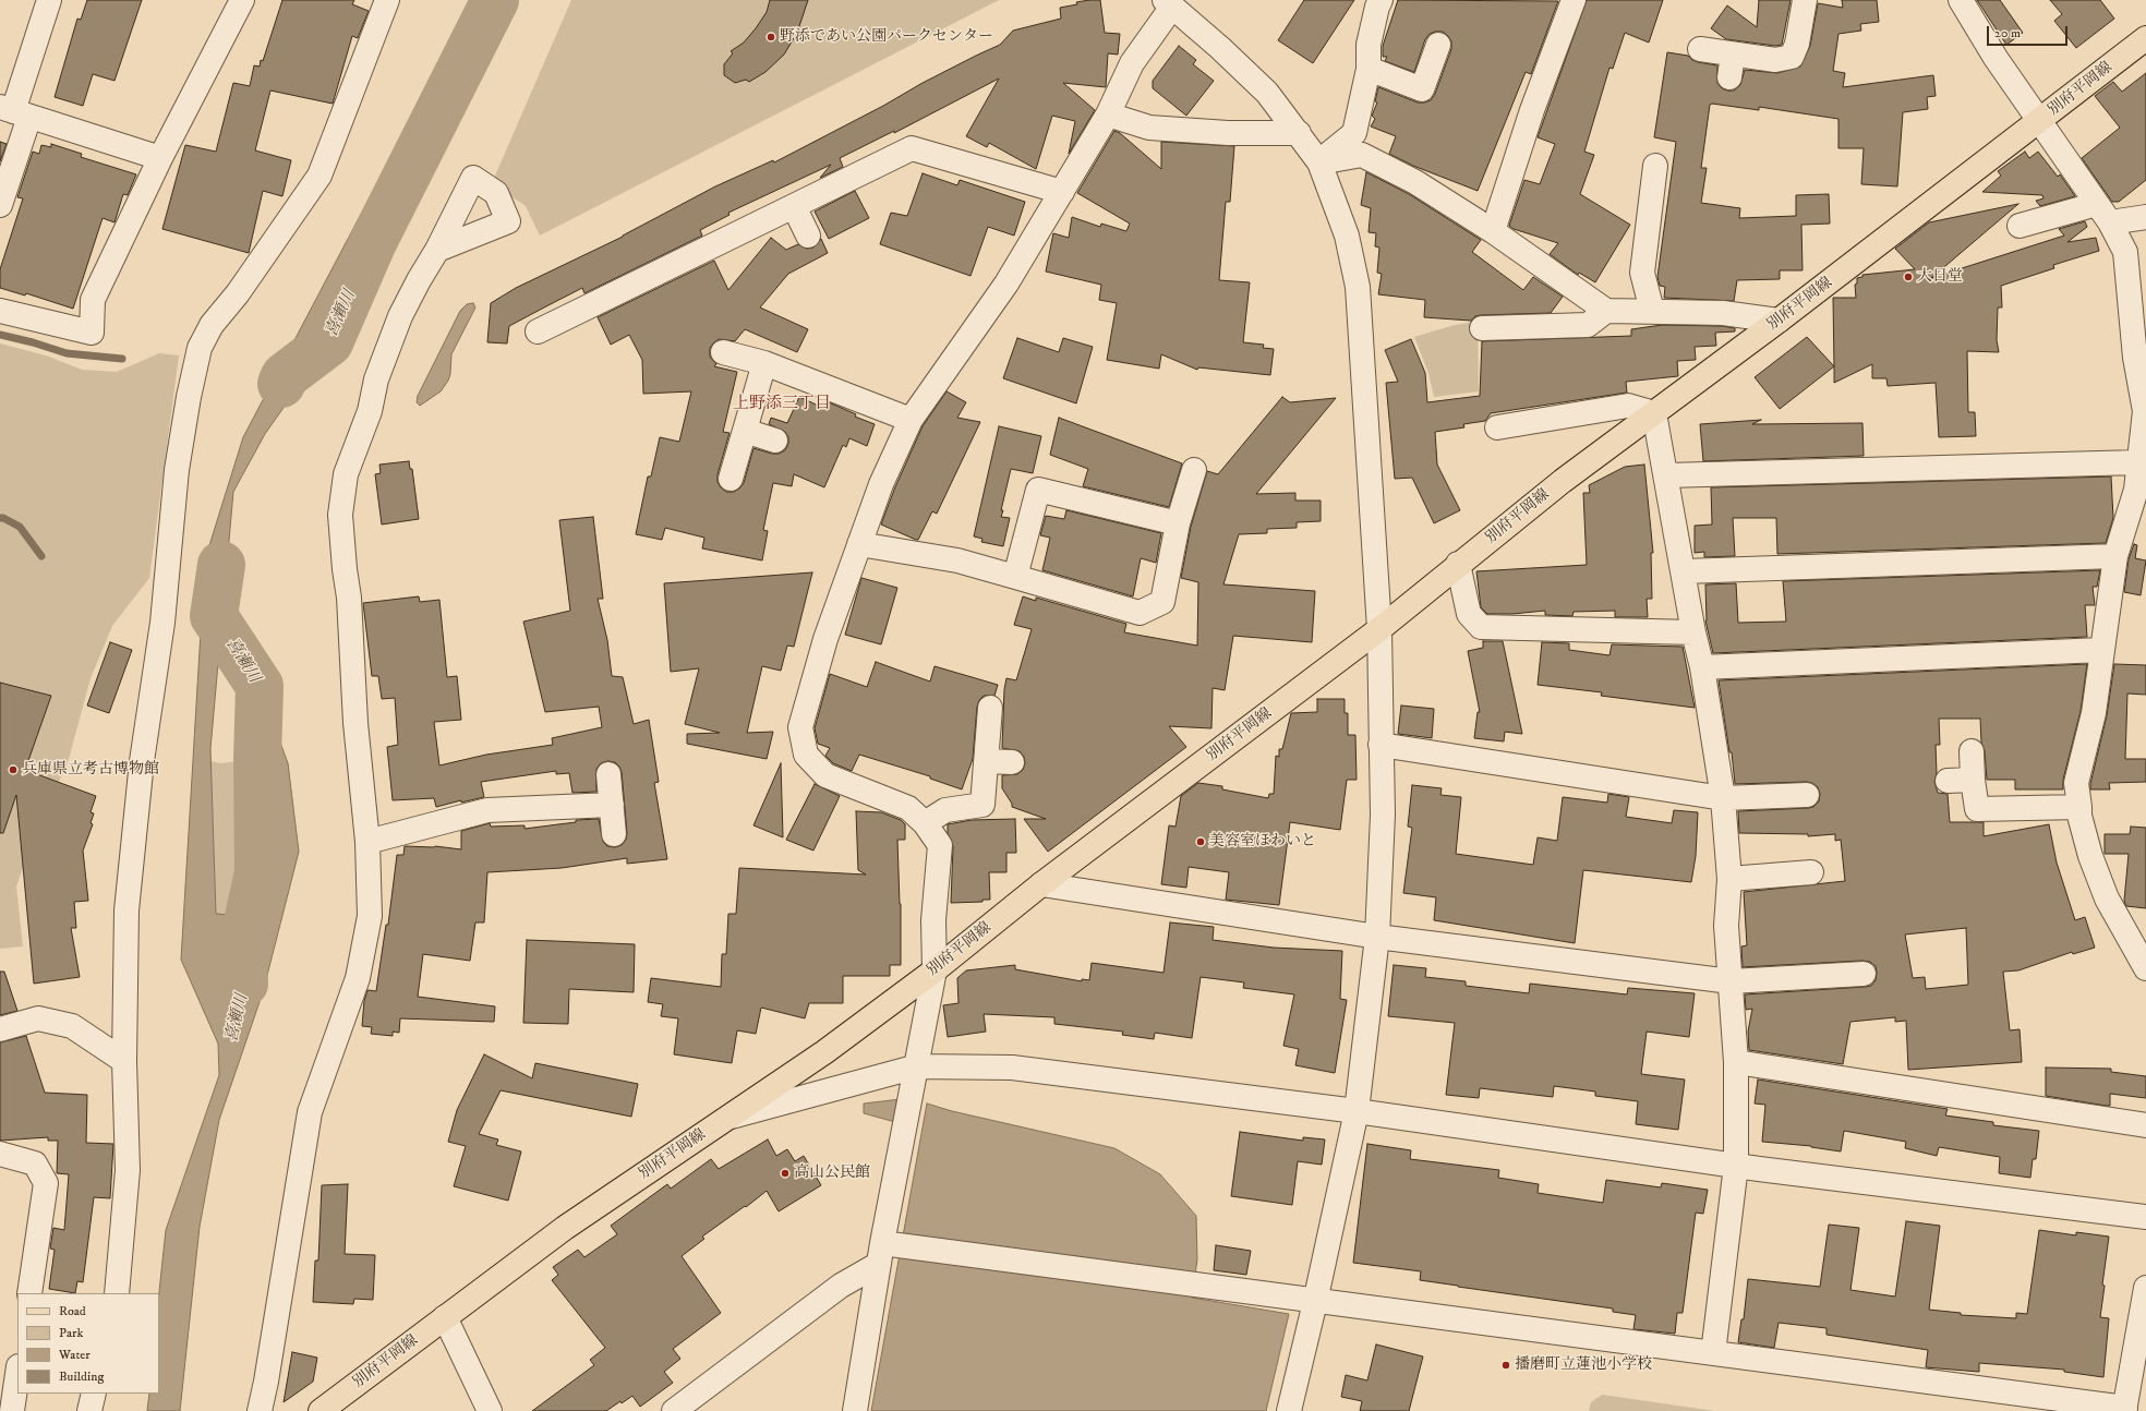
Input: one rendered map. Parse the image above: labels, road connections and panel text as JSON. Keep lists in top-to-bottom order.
{
  "streets": {
    "main road": ["別府平岡線"]
  },
  "districts": ["上野添三丁目"],
  "water": ["喜瀬川"],
  "places": [
    "野添であい公園パークセンター",
    "大日堂",
    "兵庫県立考古博物館",
    "美容室ほわいと",
    "高山公民館",
    "播磨町立蓮池小学校"
  ],
  "legend": [
    "Road",
    "Park",
    "Water",
    "Building"
  ],
  "scale_bar": "20 m"
}
